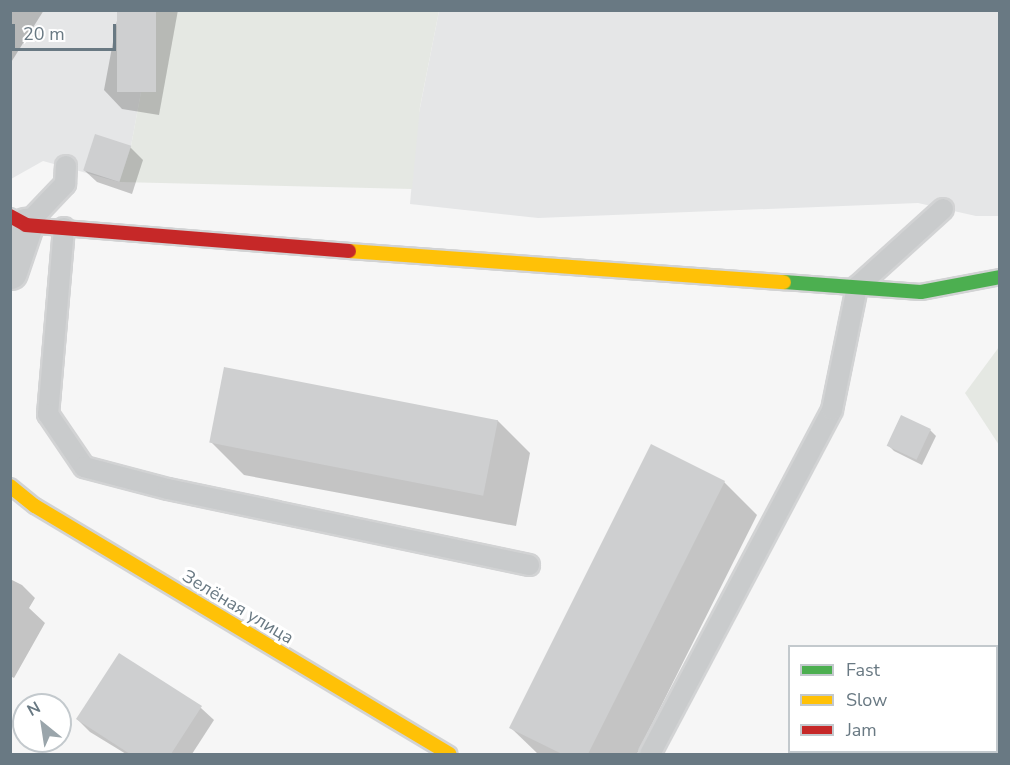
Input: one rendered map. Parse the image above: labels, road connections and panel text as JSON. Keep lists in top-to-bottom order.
{
  "streets": {
    "street": ["Зелёная улица"]
  },
  "legend": ["Fast", "Slow", "Jam"],
  "scale_bar": "20 m",
  "north": "top left"
}
